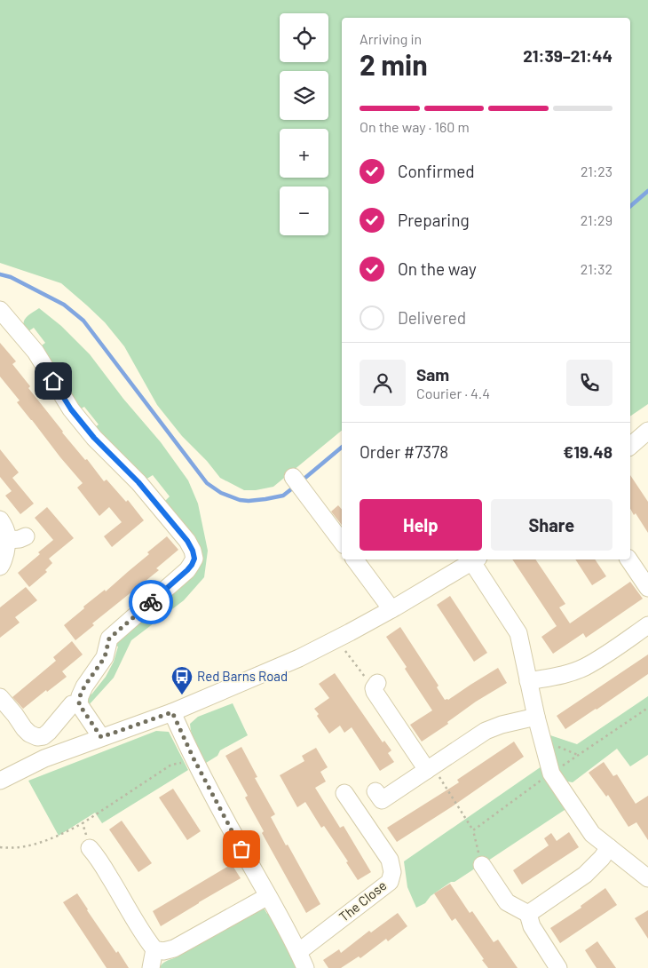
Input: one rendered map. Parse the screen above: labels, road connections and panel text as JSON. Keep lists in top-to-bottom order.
{
  "streets": {
    "street": ["The Close"]
  },
  "places": {
    "bus stop": ["Red Barns Road"]
  },
  "page": {
    "map_buttons": ["+", "−"],
    "heading": ["2 min", "Arriving in", "21:39–21:44"],
    "panel": [
      "Sam",
      "Courier · 4.4",
      "Order #7378",
      "€19.48"
    ],
    "bar": "On the way · 160 m",
    "list": [
      ["Confirmed", "21:23"],
      ["Preparing", "21:29"],
      ["On the way", "21:32"],
      "Delivered"
    ],
    "buttons": ["Help", "Share"]
  }
}
